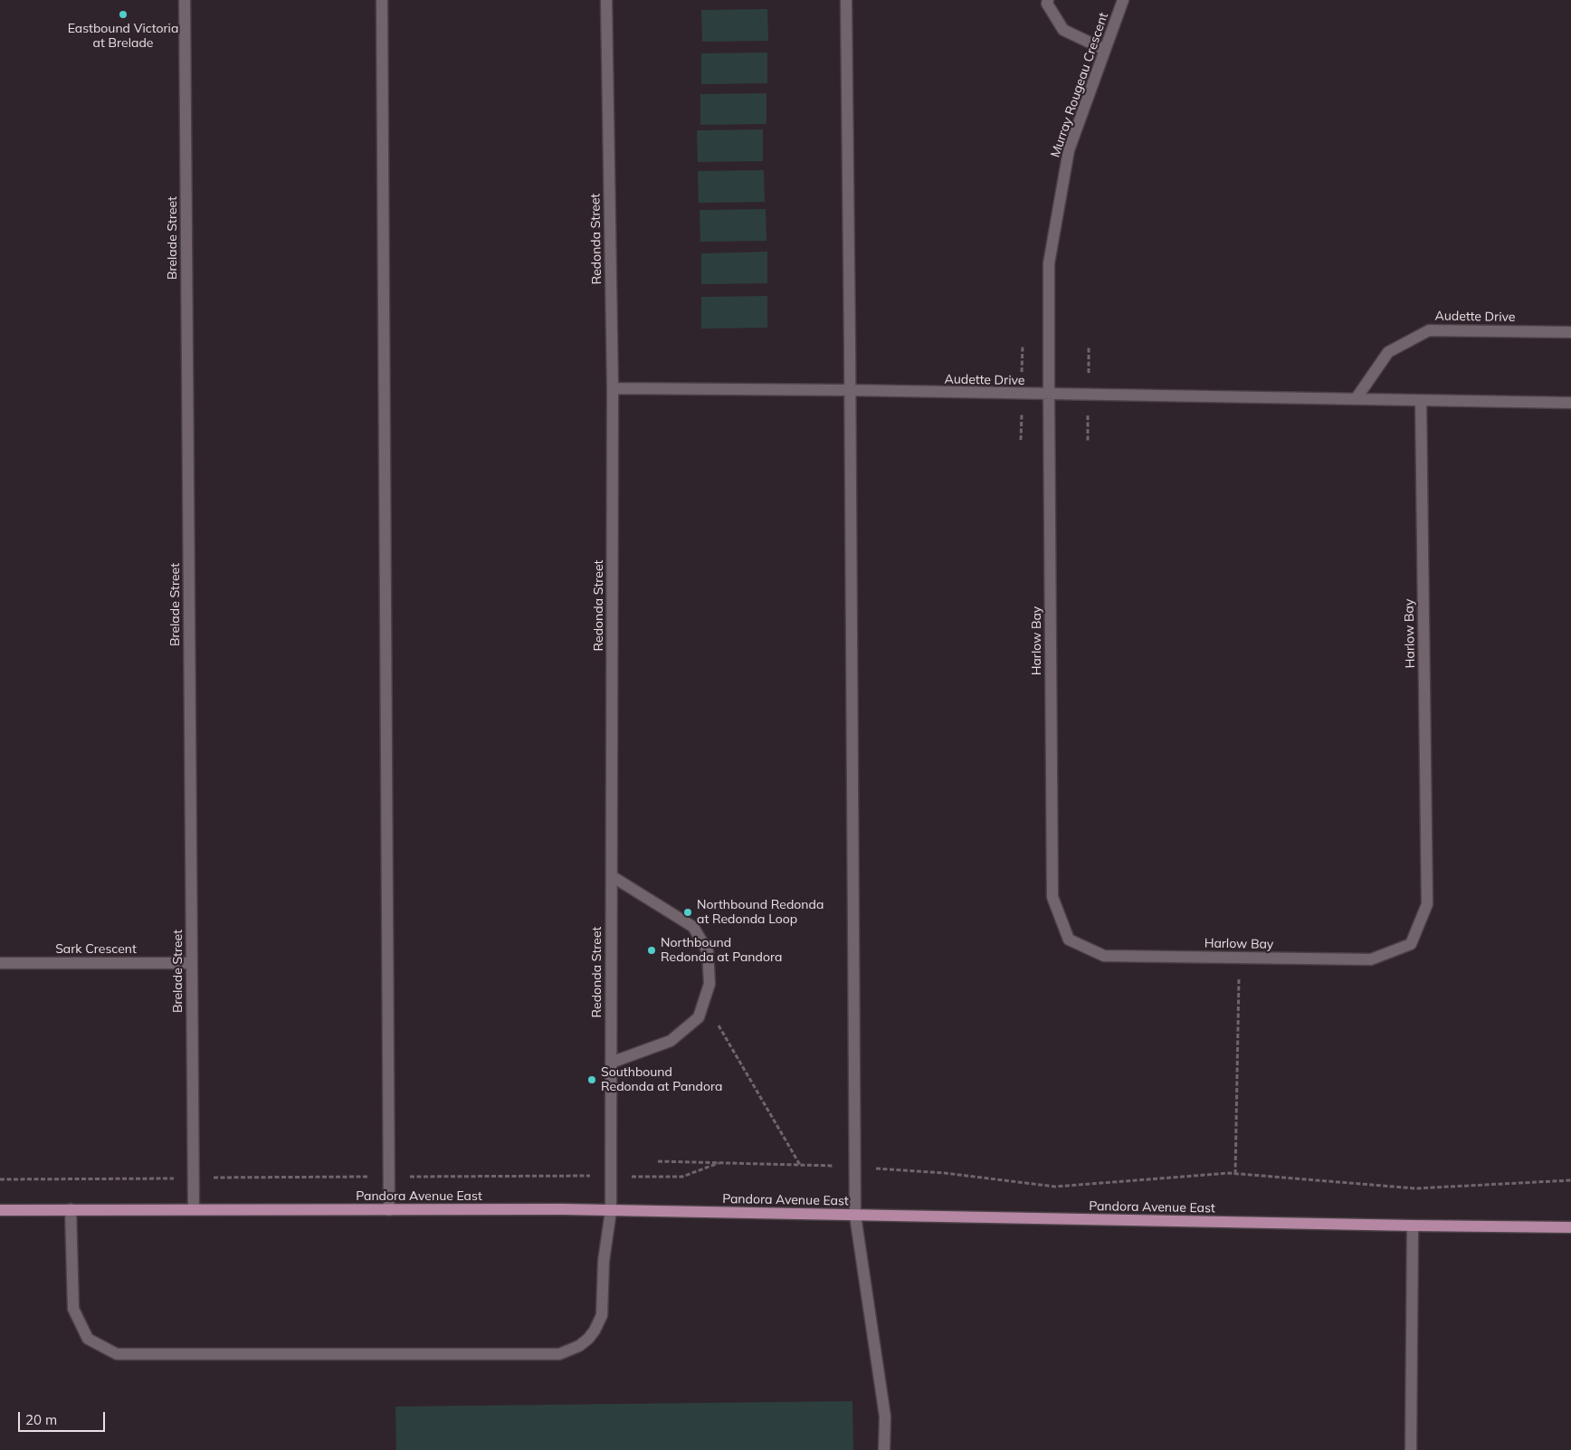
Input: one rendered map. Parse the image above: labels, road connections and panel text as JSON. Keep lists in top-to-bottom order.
{
  "streets": {
    "main road": ["Pandora Avenue East"],
    "street": [
      "Murray Rougeau Crescent",
      "Brelade Street",
      "Redonda Street",
      "Audette Drive",
      "Harlow Bay",
      "Sark Crescent"
    ]
  },
  "crossings": [
    ["Murray Rougeau Crescent", "Audette Drive"],
    ["Murray Rougeau Crescent", "Harlow Bay"],
    ["Brelade Street", "Sark Crescent"],
    ["Brelade Street", "Pandora Avenue East"],
    ["Redonda Street", "Audette Drive"],
    ["Redonda Street", "Pandora Avenue East"],
    ["Audette Drive", "Harlow Bay"]
  ],
  "places": [
    "Eastbound Victoria at Brelade",
    "Northbound Redonda at Redonda Loop",
    "Northbound Redonda at Pandora",
    "Southbound Redonda at Pandora"
  ],
  "scale_bar": "20 m"
}
